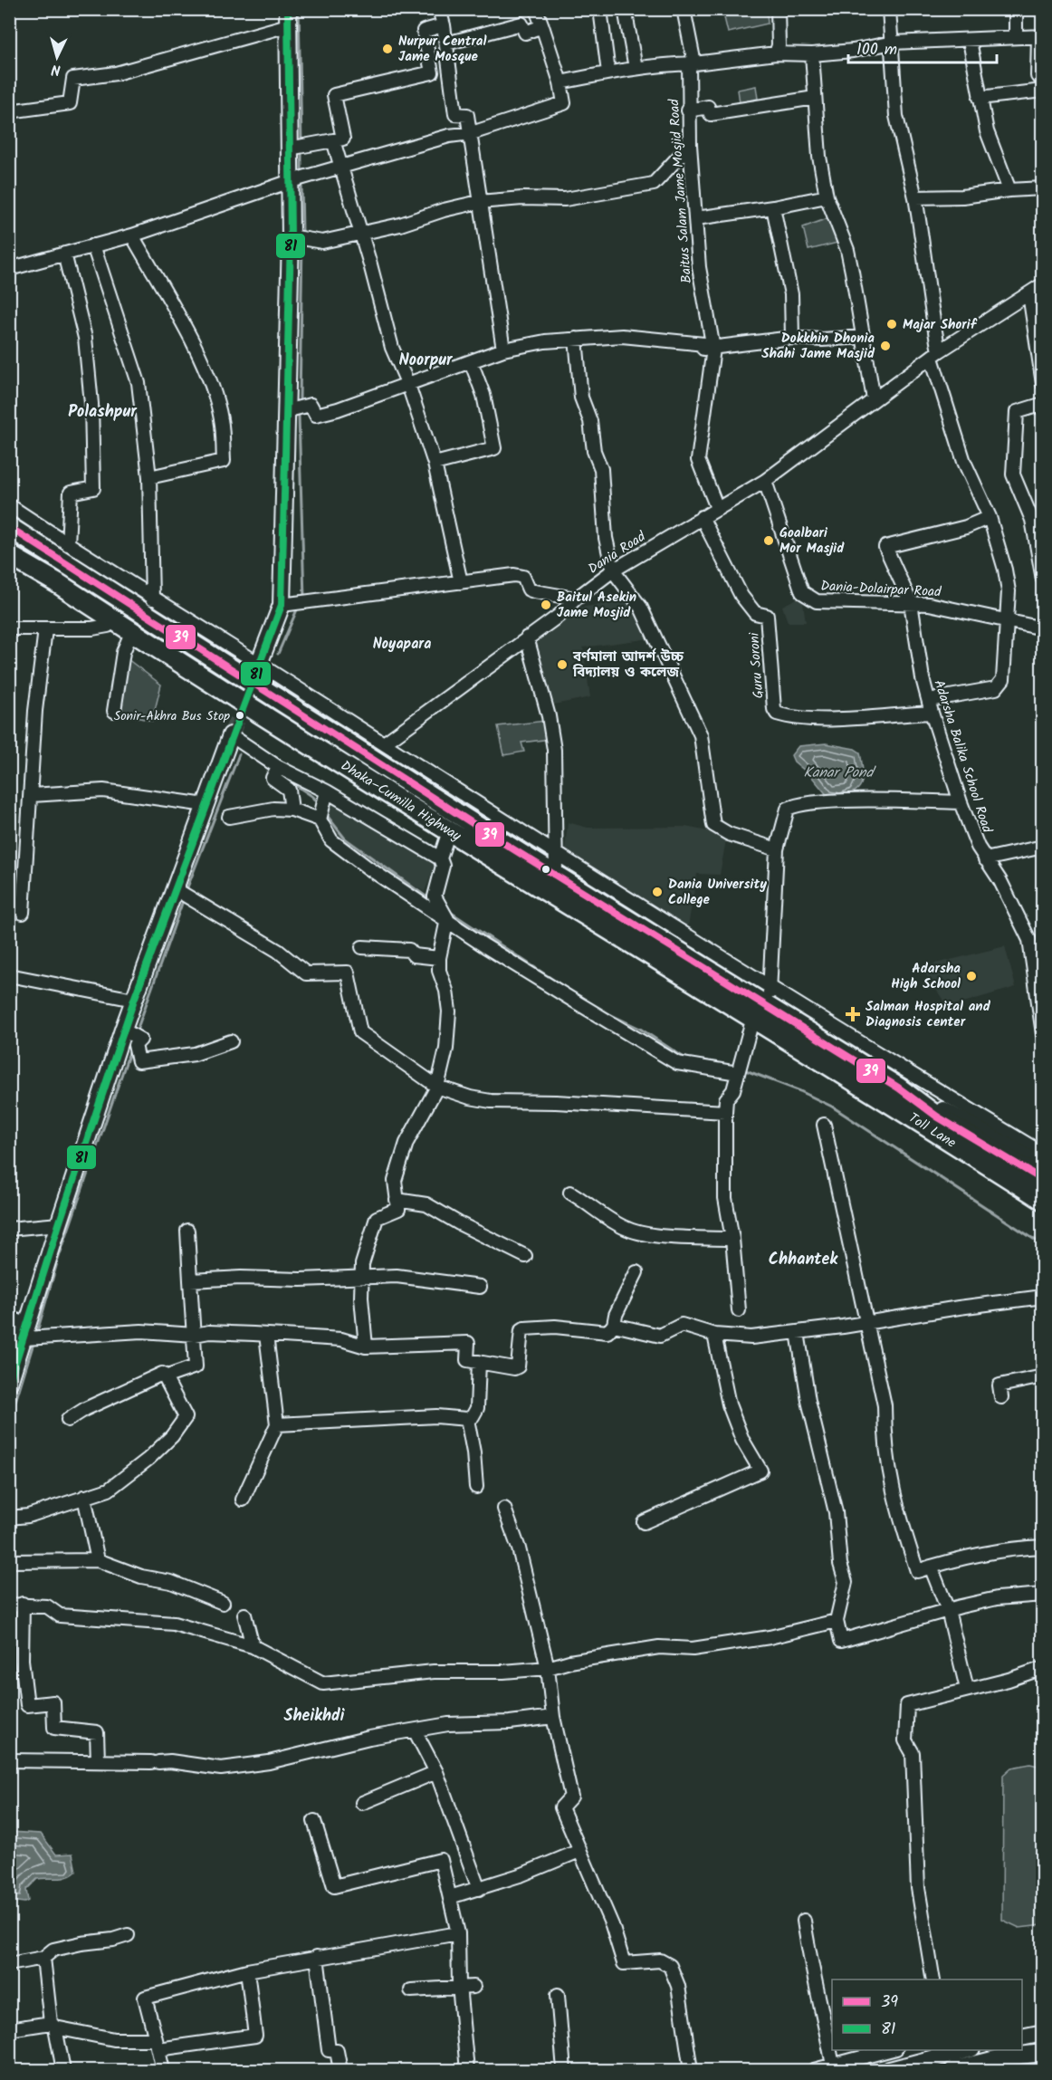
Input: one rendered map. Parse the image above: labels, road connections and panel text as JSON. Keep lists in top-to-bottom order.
{
  "streets": {
    "highway": ["Dhaka–Cumilla Highway", "Toll Lane"],
    "street": [
      "Baitus Salam Jame Mosjid Road",
      "Dania Road",
      "Dania-Dolairpar Road",
      "Guru Soroni",
      "Adarsha Balika School Road"
    ]
  },
  "crossings": [
    ["Baitus Salam Jame Mosjid Road", "Dania Road"],
    ["Dania Road", "Dania-Dolairpar Road"],
    ["Dania Road", "Guru Soroni"],
    ["Dania-Dolairpar Road", "Adarsha Balika School Road"],
    ["Guru Soroni", "Adarsha Balika School Road"],
    ["Dhaka–Cumilla Highway", "Toll Lane"]
  ],
  "districts": [
    "Noorpur",
    "Polashpur",
    "Noyapara",
    "Chhantek",
    "Sheikhdi"
  ],
  "water": ["Kanar Pond"],
  "places": {
    "other": [
      "Nurpur Central Jame Mosque",
      "Majar Shorif",
      "Dokkhin Dhonia Shahi Jame Masjid",
      "Goalbari Mor Masjid",
      "Baitul Asekin Jame Mosjid",
      "বর্ণমালা আদর্শ উচ্চ বিদ্যালয় ও কলেজ",
      "Sonir-Akhra Bus Stop",
      "Dania University College",
      "Adarsha High School"
    ],
    "health": ["Salman Hospital and Diagnosis center"]
  },
  "lines": ["transit line 81", "transit line 39"],
  "legend": ["39", "81"],
  "scale_bar": "100 m",
  "north": "bottom"
}
